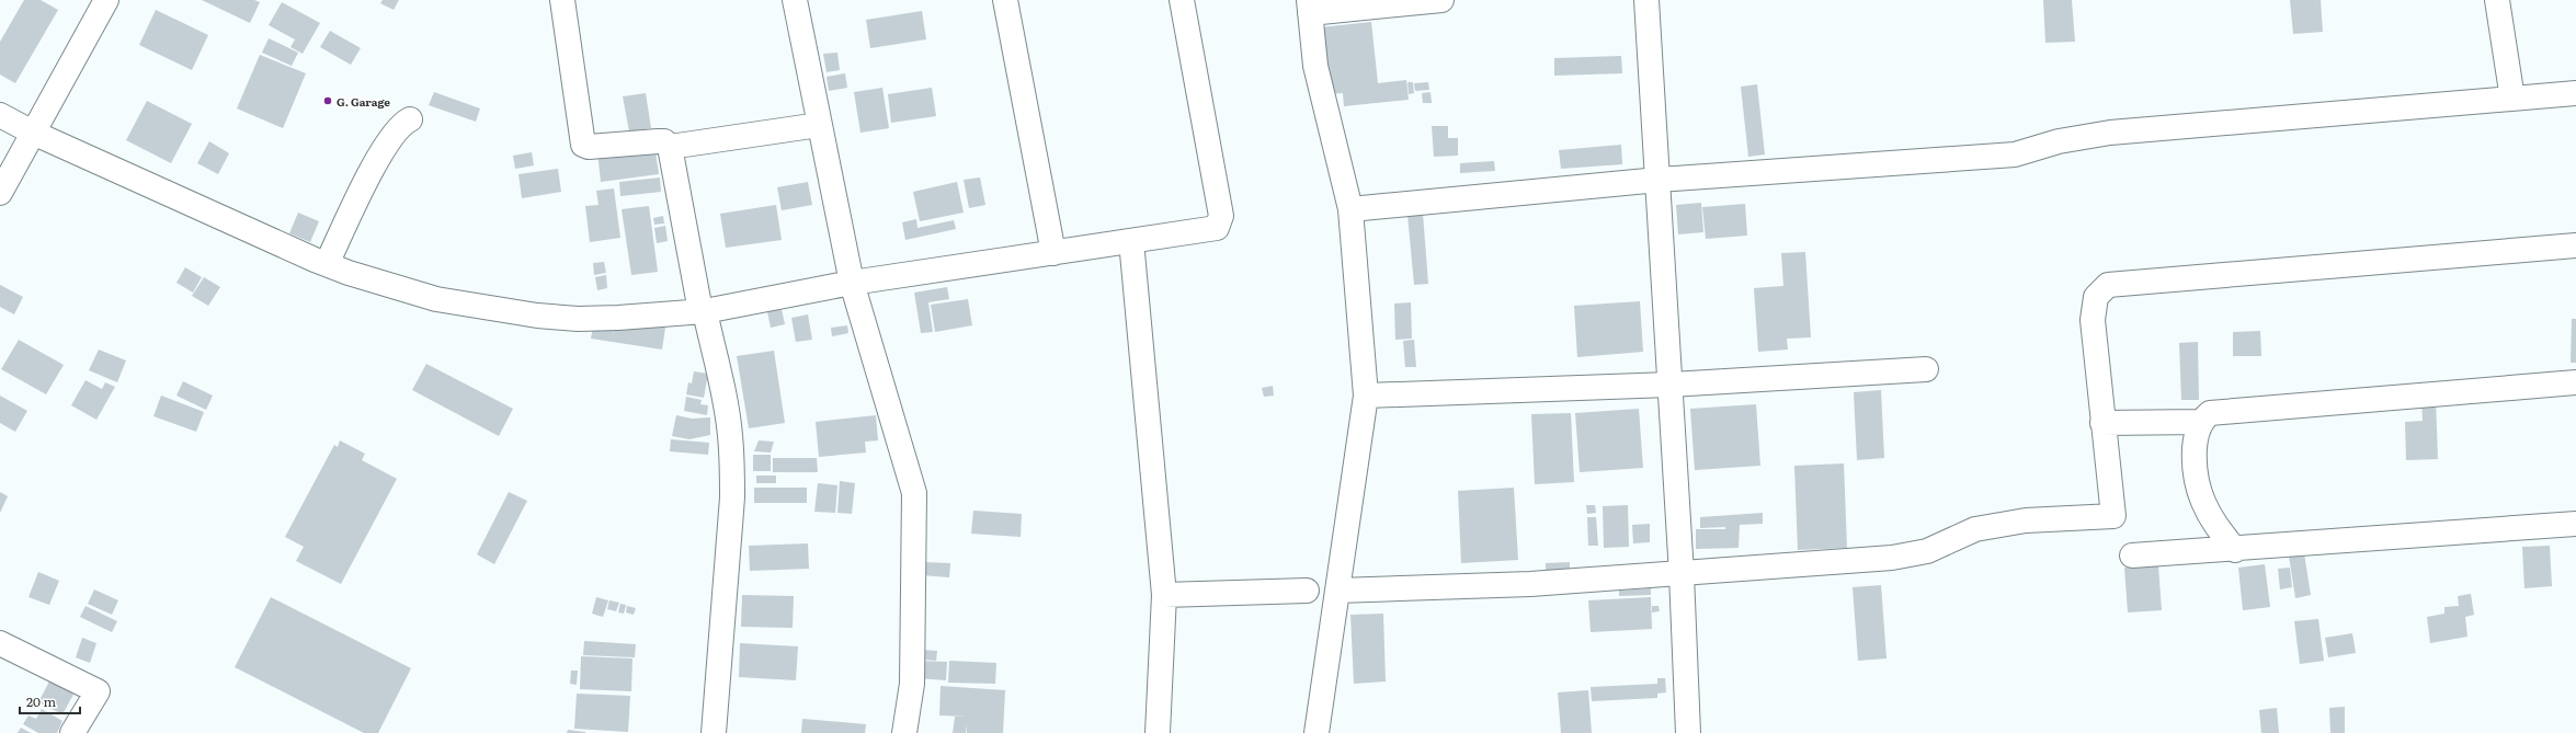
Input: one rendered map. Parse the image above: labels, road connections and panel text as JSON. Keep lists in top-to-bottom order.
{
  "places": ["G. Garage"],
  "scale_bar": "20 m"
}
